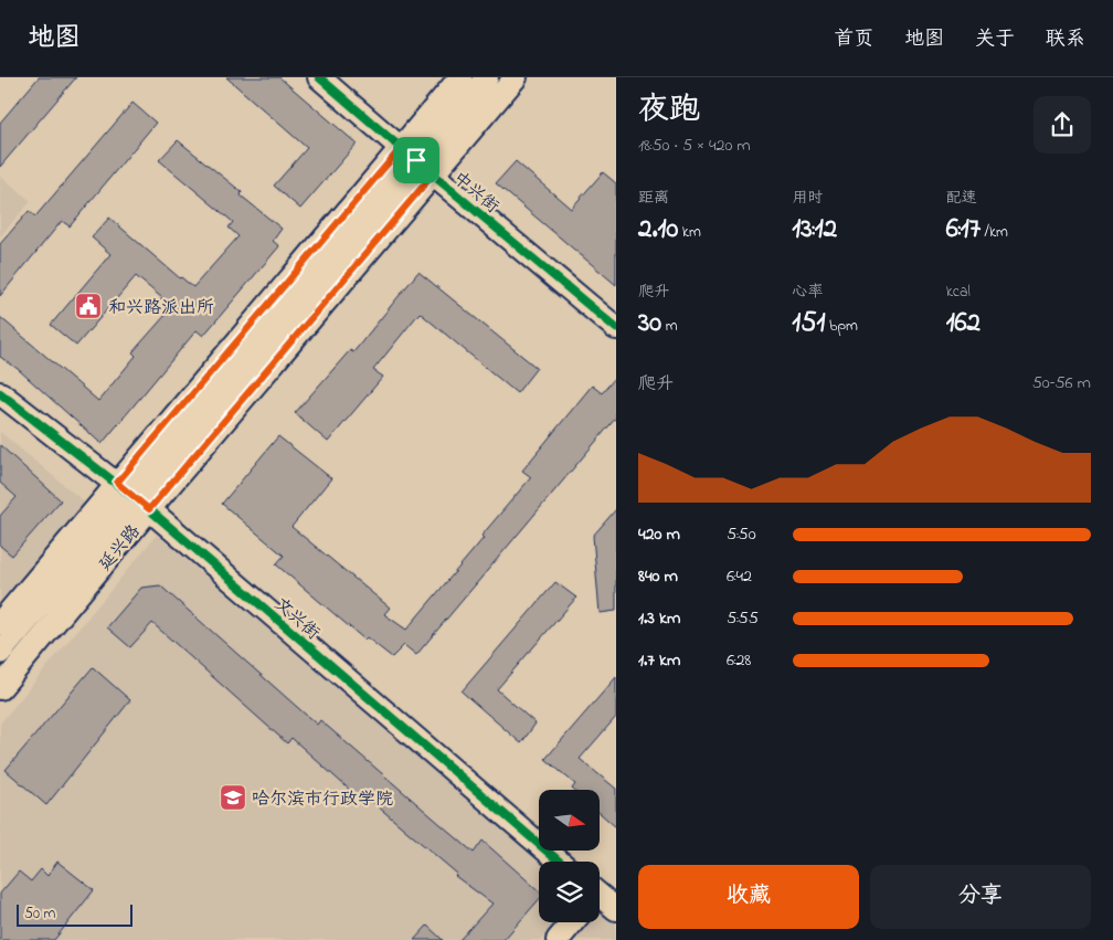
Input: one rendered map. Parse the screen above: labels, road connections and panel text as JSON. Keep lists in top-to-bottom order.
{
  "streets": {
    "main road": ["中兴街", "延兴路", "文兴街"]
  },
  "crossings": [
    ["中兴街", "延兴路"],
    ["延兴路", "文兴街"]
  ],
  "places": {
    "public building": ["和兴路派出所"],
    "school or university": ["哈尔滨市行政学院"]
  },
  "scale_bar": "50 m",
  "north": "right",
  "page": {
    "header": "地图",
    "nav": [
      "首页",
      "地图",
      "关于",
      "联系"
    ],
    "heading": ["夜跑", "18:50 · 5 × 420 m"],
    "stats": [
      ["距离", "2.10 km"],
      ["用时", "13:12"],
      ["配速", "6:17 /km"],
      ["爬升", "30 m"],
      ["心率", "151 bpm"],
      ["kcal", "162"]
    ],
    "chart": ["爬升", "50–56 m"],
    "list": [
      {
        "name": "420 m",
        "note": "5:50"
      },
      {
        "name": "840 m",
        "note": "6:42"
      },
      {
        "name": "1.3 km",
        "note": "5:55"
      },
      {
        "name": "1.7 km",
        "note": "6:28"
      }
    ],
    "buttons": ["收藏", "分享"],
    "scale": "50 m"
  }
}
